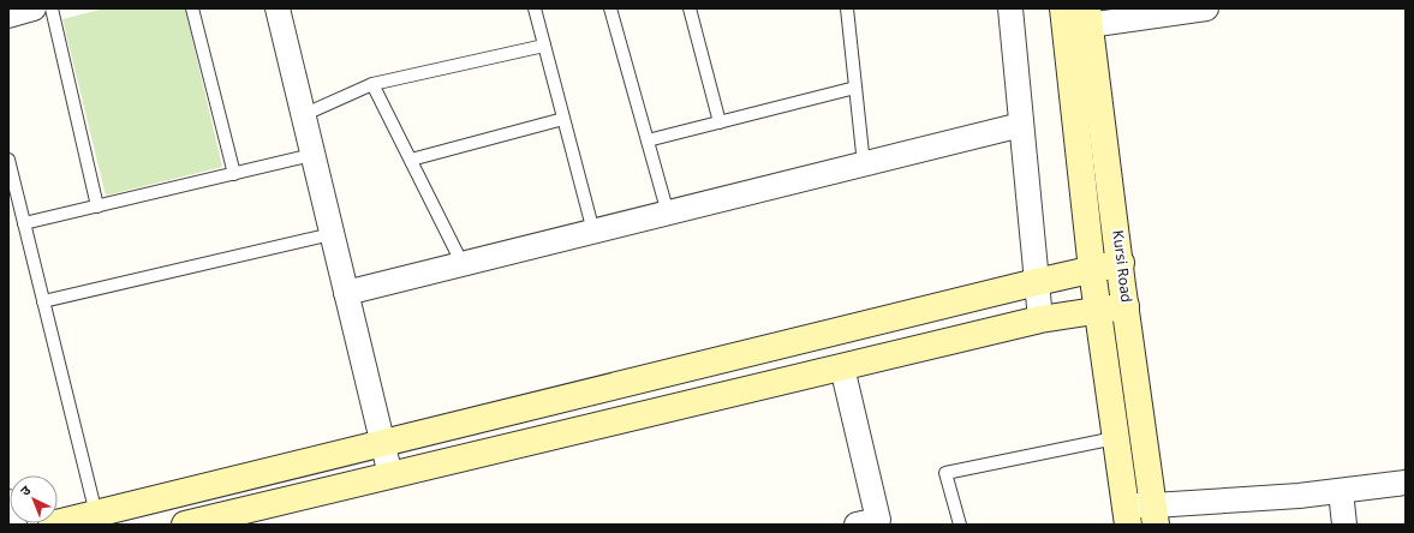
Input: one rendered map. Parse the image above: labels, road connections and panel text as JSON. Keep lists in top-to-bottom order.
{
  "streets": {
    "street": ["Kursi Road"]
  },
  "north": "top left"
}
